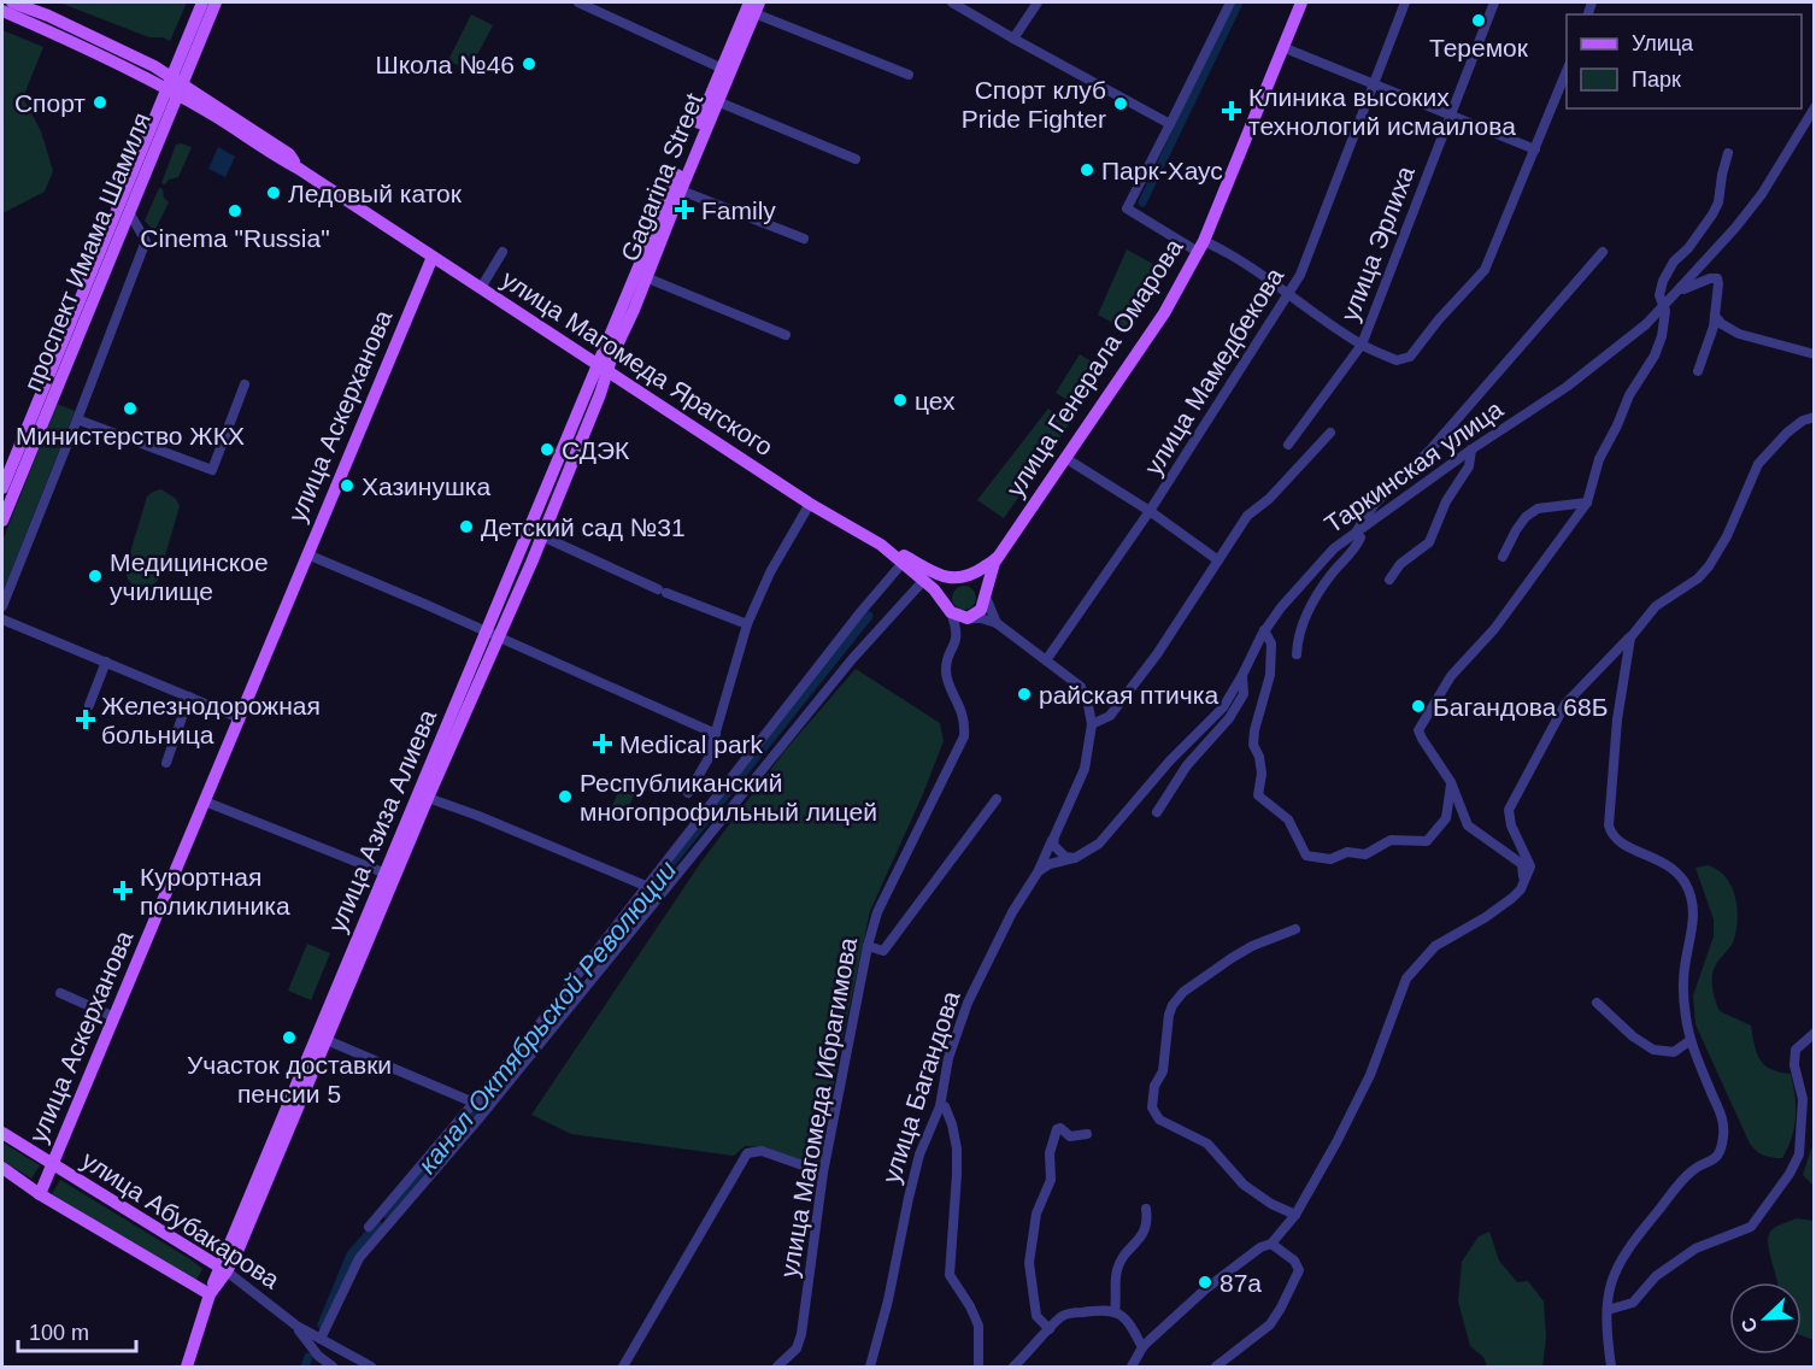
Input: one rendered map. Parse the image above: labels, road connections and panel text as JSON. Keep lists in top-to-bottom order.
{
  "streets": {
    "main road": [
      "Gagarina Street",
      "проспект Имама Шамиля",
      "улица Магомеда Ярагского",
      "улица Генерала Омарова",
      "улица Аскерханова",
      "улица Азиза Алиева",
      "улица Абубакарова"
    ],
    "street": [
      "улица Эрлиха",
      "улица Мамедбекова",
      "Таркинская улица",
      "улица Багандова",
      "улица Магомеда Ибрагимова"
    ]
  },
  "crossings": [
    ["Gagarina Street", "улица Магомеда Ярагского"],
    ["Gagarina Street", "улица Азиза Алиева"],
    ["проспект Имама Шамиля", "улица Магомеда Ярагского"],
    ["улица Магомеда Ярагского", "улица Генерала Омарова"],
    ["улица Магомеда Ярагского", "улица Аскерханова"],
    ["улица Магомеда Ярагского", "улица Азиза Алиева"],
    ["улица Магомеда Ярагского", "улица Магомеда Ибрагимова"],
    ["улица Генерала Омарова", "улица Магомеда Ибрагимова"],
    ["улица Аскерханова", "улица Абубакарова"],
    ["Таркинская улица", "улица Багандова"],
    ["улица Азиза Алиева", "улица Абубакарова"]
  ],
  "water": ["канал Октябрьской Революции"],
  "places": {
    "other": [
      "Теремок",
      "Школа №46",
      "Спорт",
      "Спорт клуб Pride Fighter",
      "Парк-Хаус",
      "Ледовый каток",
      "Cinema \"Russia\"",
      "цех",
      "Министерство ЖКХ",
      "СДЭК",
      "Хазинушка",
      "Детский сад №31",
      "Медицинское училище",
      "райская птичка",
      "Багандова 68Б",
      "Республиканский многопрофильный лицей",
      "Участок доставки пенсии 5",
      "87а"
    ],
    "health": [
      "Клиника высоких технологий исмаилова",
      "Family",
      "Железнодорожная больница",
      "Medical park",
      "Курортная поликлиника"
    ]
  },
  "legend": ["Улица", "Парк"],
  "scale_bar": "100 m",
  "north": "bottom left"
}
